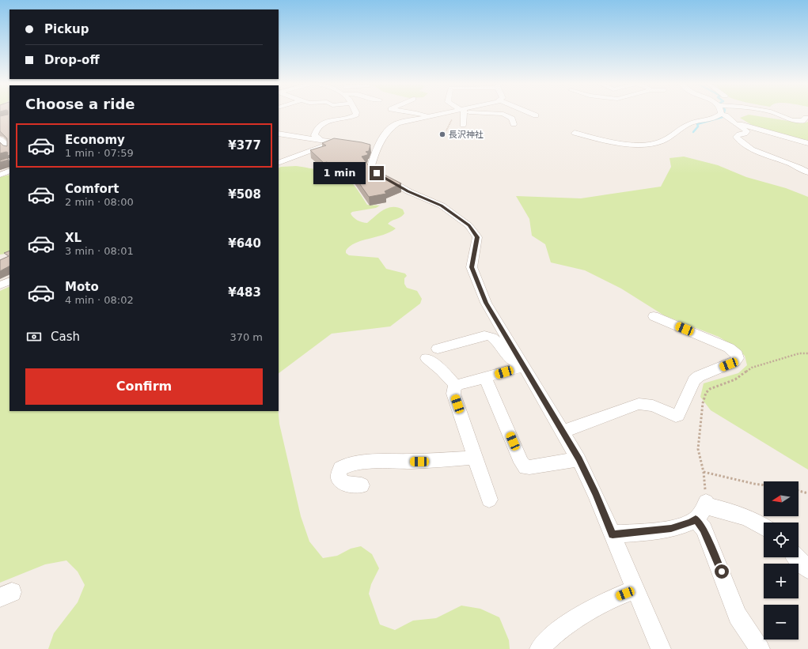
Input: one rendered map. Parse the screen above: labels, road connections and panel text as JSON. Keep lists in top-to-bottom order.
{
  "places": ["長沢神社"],
  "north": "left",
  "page": {
    "banner": ["Pickup", "Drop-off"],
    "heading": "Choose a ride",
    "list": [
      {
        "name": "Economy",
        "note": "1 min · 07:59",
        "value": "¥377"
      },
      {
        "name": "Comfort",
        "note": "2 min · 08:00",
        "value": "¥508"
      },
      {
        "name": "XL",
        "note": "3 min · 08:01",
        "value": "¥640"
      },
      {
        "name": "Moto",
        "note": "4 min · 08:02",
        "value": "¥483"
      }
    ],
    "bubble": "1 min",
    "pay": ["Cash", "370 m"],
    "buttons": "Confirm",
    "map_buttons": ["+", "−"]
  }
}
